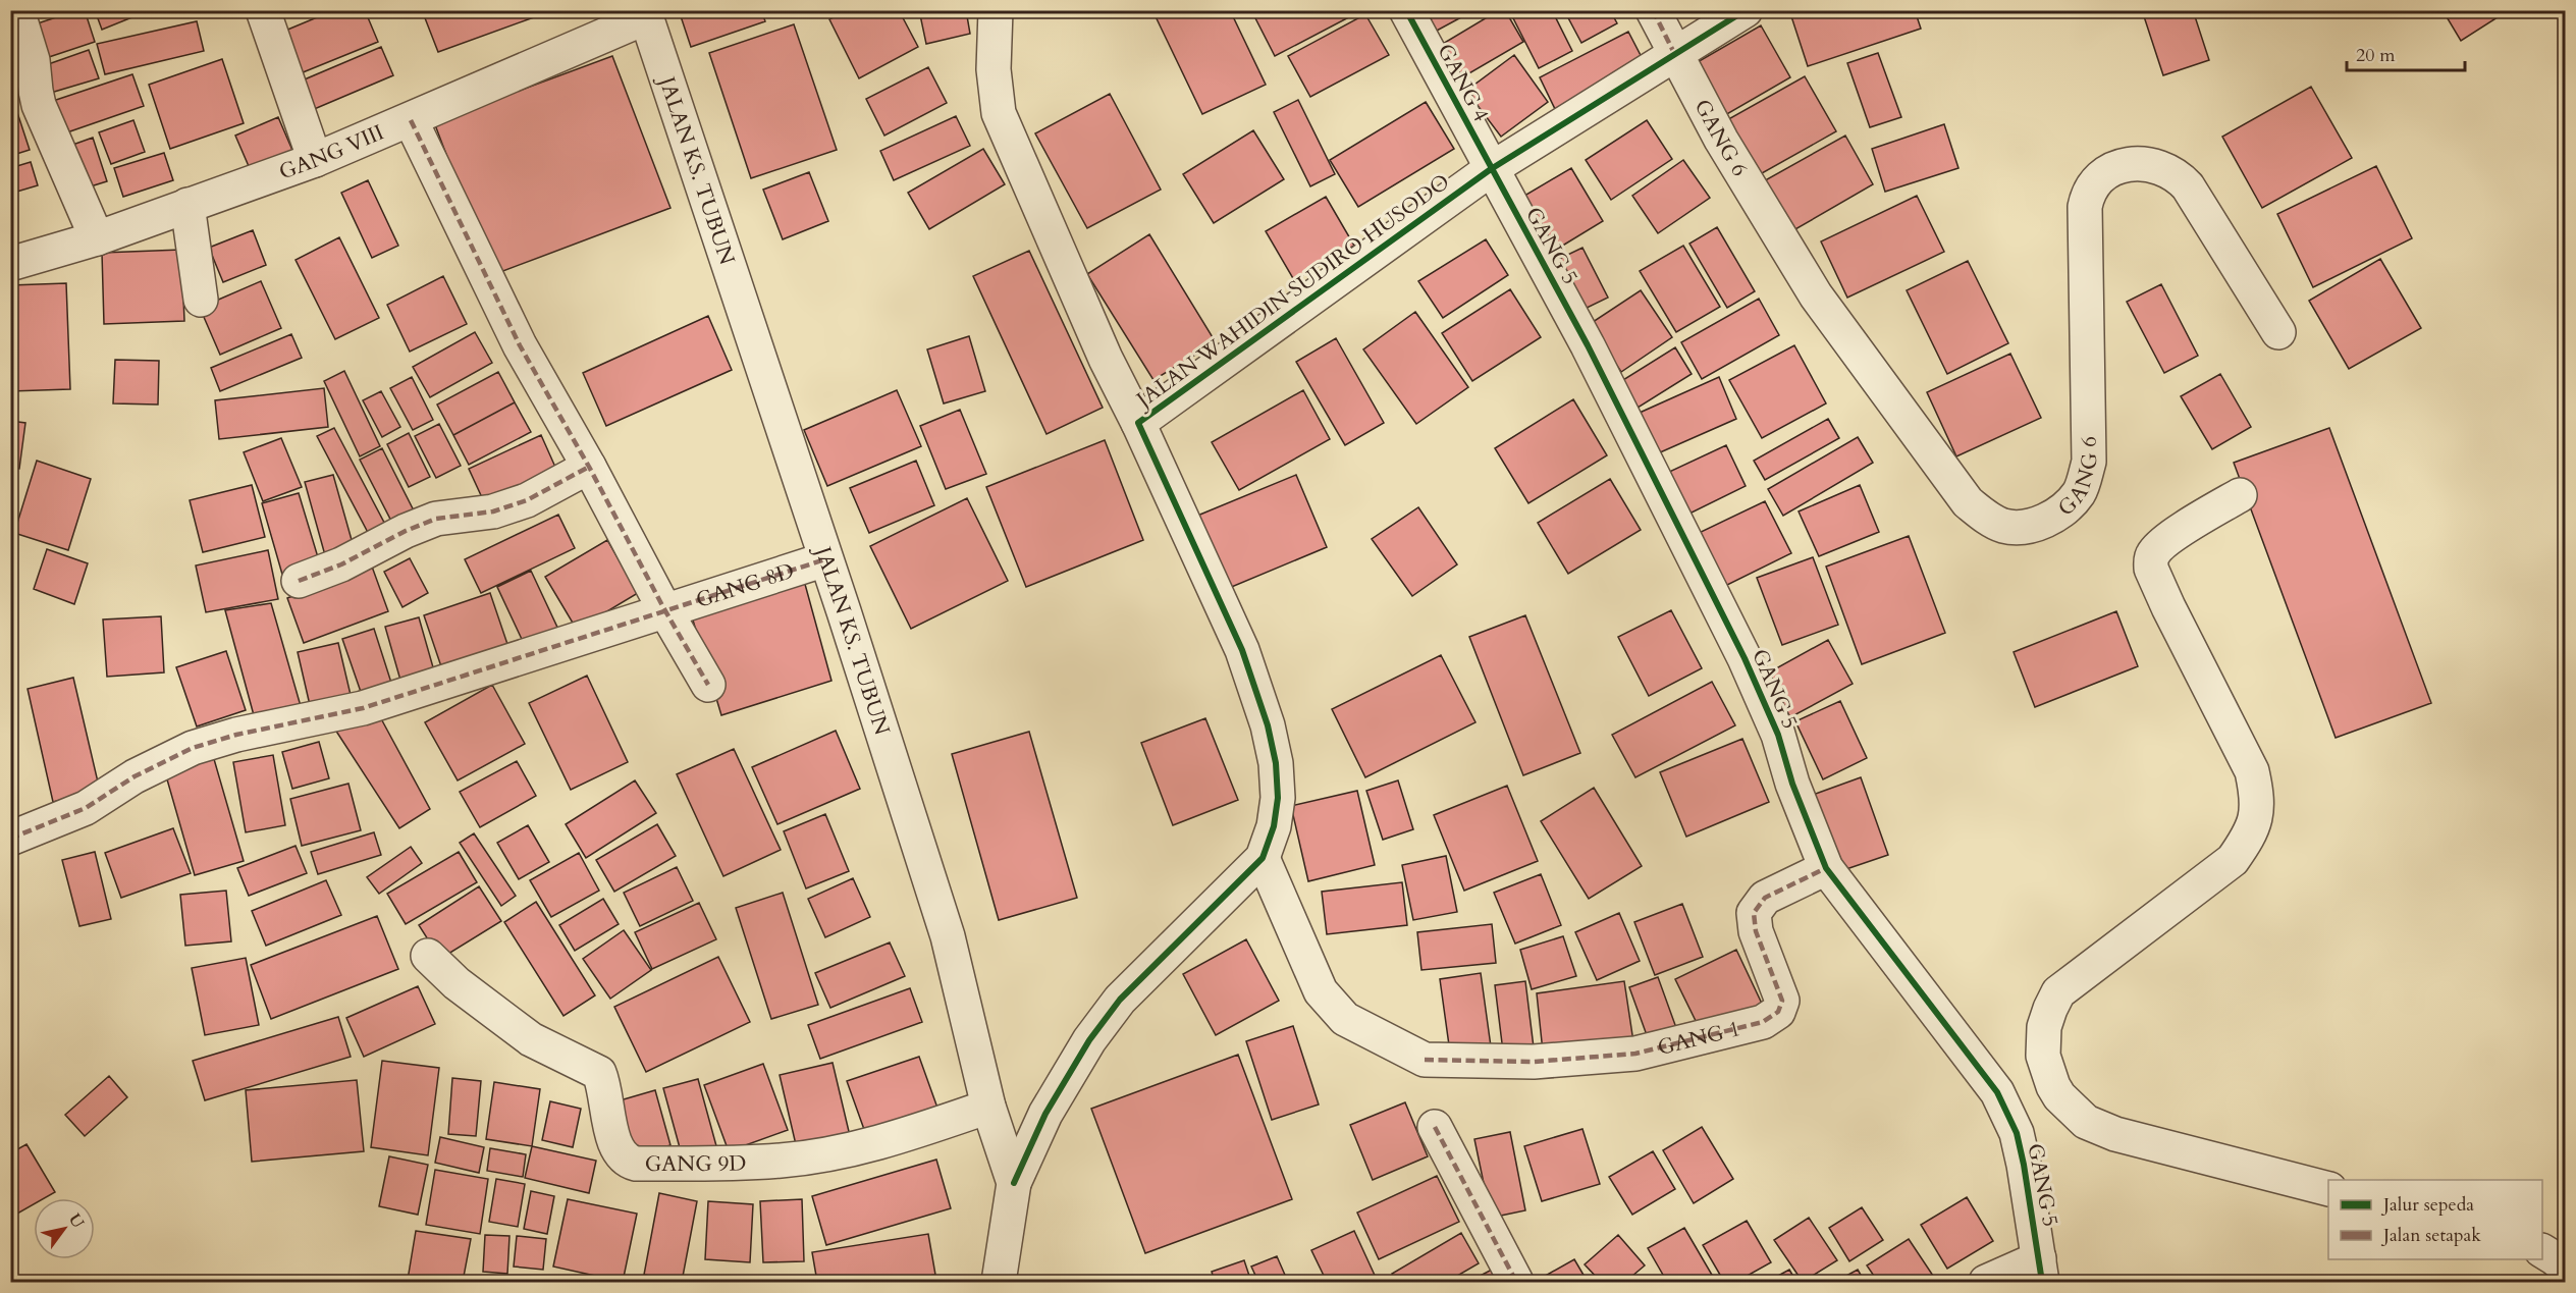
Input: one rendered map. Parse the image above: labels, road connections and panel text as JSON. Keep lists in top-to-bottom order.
{
  "streets": {
    "street": [
      "GANG 4",
      "GANG 6",
      "GANG VIII",
      "JALAN KS. TUBUN",
      "GANG 5",
      "JALAN WAHIDIN SUDIRO HUSODO",
      "GANG 8D",
      "GANG 1",
      "GANG 9D"
    ]
  },
  "crossings": [
    ["GANG 4", "GANG 5"],
    ["GANG 4", "JALAN WAHIDIN SUDIRO HUSODO"],
    ["GANG 6", "JALAN WAHIDIN SUDIRO HUSODO"],
    ["GANG VIII", "JALAN KS. TUBUN"],
    ["JALAN KS. TUBUN", "JALAN WAHIDIN SUDIRO HUSODO"],
    ["JALAN KS. TUBUN", "GANG 8D"],
    ["JALAN KS. TUBUN", "GANG 9D"],
    ["GANG 5", "JALAN WAHIDIN SUDIRO HUSODO"],
    ["GANG 5", "GANG 1"],
    ["JALAN WAHIDIN SUDIRO HUSODO", "GANG 1"]
  ],
  "legend": ["Jalur sepeda", "Jalan setapak"],
  "scale_bar": "20 m",
  "north": "top right"
}
